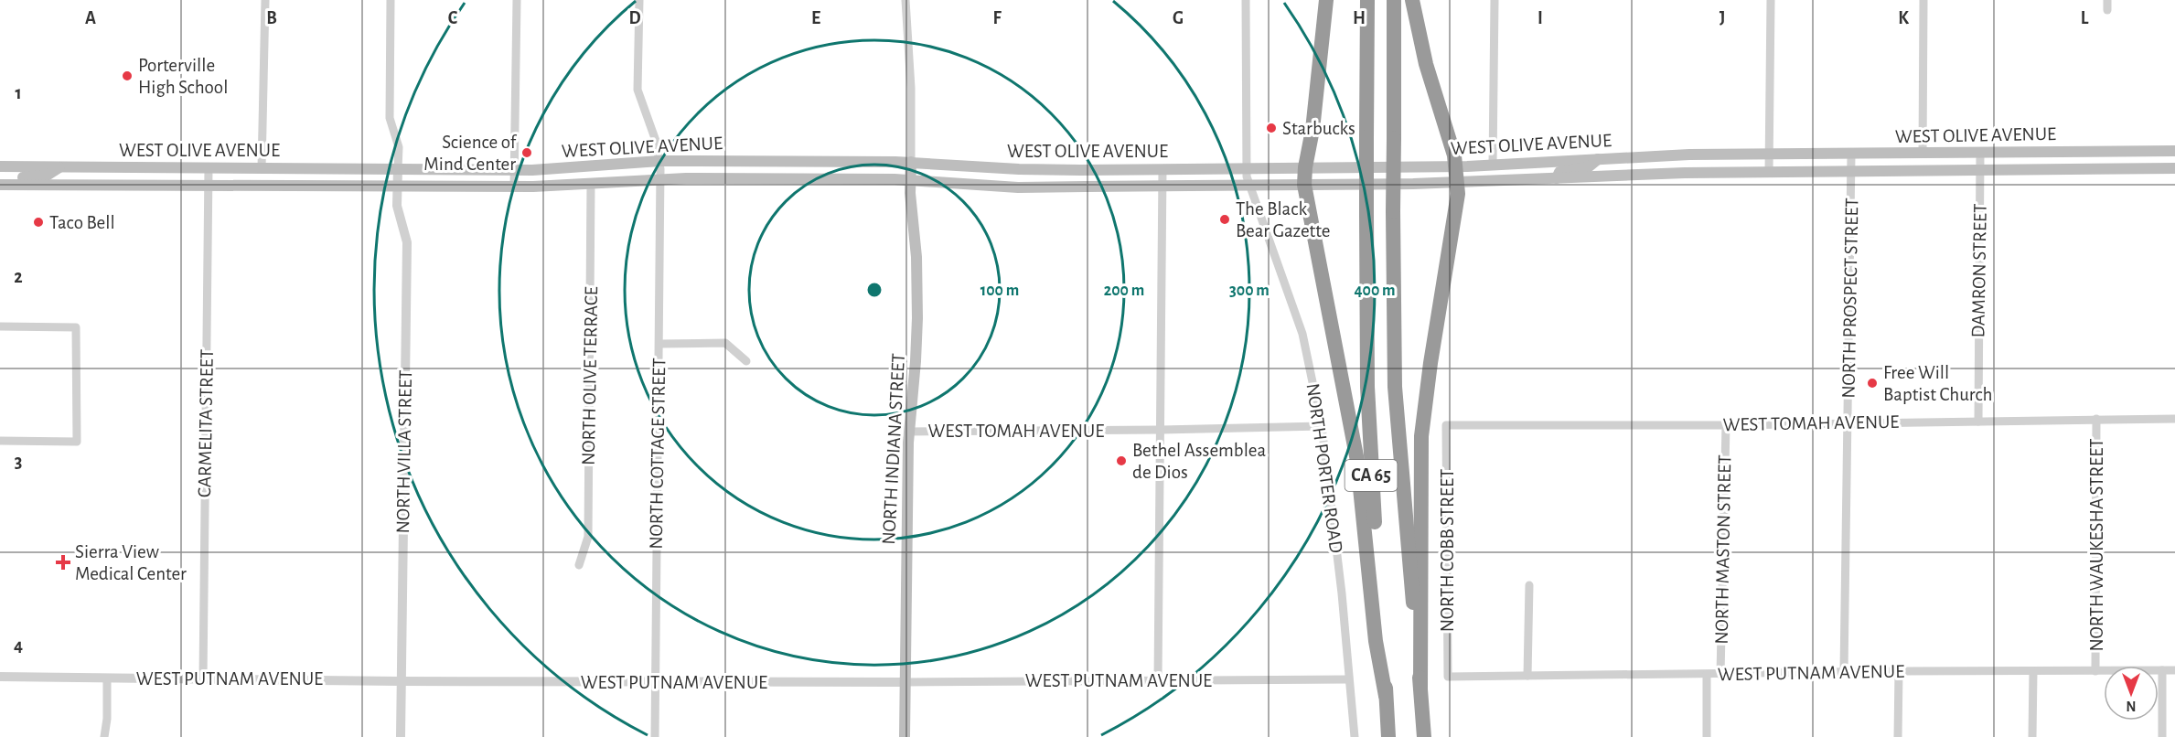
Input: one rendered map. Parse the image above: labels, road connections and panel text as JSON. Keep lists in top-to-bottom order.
{
  "streets": {
    "highway": ["CA 65"],
    "main road": ["WEST OLIVE AVENUE", "NORTH INDIANA STREET"],
    "street": [
      "DAMRON STREET",
      "NORTH PROSPECT STREET",
      "NORTH OLIVE TERRACE",
      "CARMELITA STREET",
      "WEST TOMAH AVENUE",
      "NORTH VILLA STREET",
      "NORTH COTTAGE STREET",
      "NORTH PORTER ROAD",
      "NORTH WAUKESHA STREET",
      "NORTH MASTON STREET",
      "NORTH COBB STREET",
      "WEST PUTNAM AVENUE"
    ]
  },
  "crossings": [
    ["WEST OLIVE AVENUE", "DAMRON STREET"],
    ["WEST OLIVE AVENUE", "NORTH PROSPECT STREET"],
    ["WEST OLIVE AVENUE", "NORTH OLIVE TERRACE"],
    ["WEST OLIVE AVENUE", "CARMELITA STREET"],
    ["WEST OLIVE AVENUE", "NORTH INDIANA STREET"],
    ["WEST OLIVE AVENUE", "NORTH VILLA STREET"],
    ["WEST OLIVE AVENUE", "NORTH COTTAGE STREET"],
    ["WEST OLIVE AVENUE", "NORTH PORTER ROAD"],
    ["DAMRON STREET", "WEST TOMAH AVENUE"],
    ["NORTH PROSPECT STREET", "WEST TOMAH AVENUE"],
    ["NORTH PROSPECT STREET", "WEST PUTNAM AVENUE"],
    ["CARMELITA STREET", "WEST PUTNAM AVENUE"],
    ["WEST TOMAH AVENUE", "NORTH INDIANA STREET"],
    ["WEST TOMAH AVENUE", "NORTH PORTER ROAD"],
    ["WEST TOMAH AVENUE", "NORTH WAUKESHA STREET"],
    ["WEST TOMAH AVENUE", "NORTH MASTON STREET"],
    ["WEST TOMAH AVENUE", "NORTH COBB STREET"],
    ["NORTH INDIANA STREET", "WEST PUTNAM AVENUE"],
    ["NORTH VILLA STREET", "WEST PUTNAM AVENUE"],
    ["NORTH COTTAGE STREET", "WEST PUTNAM AVENUE"],
    ["NORTH PORTER ROAD", "WEST PUTNAM AVENUE"],
    ["NORTH WAUKESHA STREET", "WEST PUTNAM AVENUE"],
    ["NORTH MASTON STREET", "WEST PUTNAM AVENUE"],
    ["NORTH COBB STREET", "WEST PUTNAM AVENUE"]
  ],
  "places": {
    "other": [
      "Porterville High School",
      "Starbucks",
      "Science of Mind Center",
      "The Black Bear Gazette",
      "Taco Bell",
      "Free Will Baptist Church",
      "Bethel Assemblea de Dios"
    ],
    "health": ["Sierra View Medical Center"]
  },
  "north": "bottom",
  "grid": {
    "columns": [
      "A",
      "B",
      "C",
      "D",
      "E",
      "F",
      "G",
      "H",
      "I",
      "J",
      "K",
      "L"
    ],
    "rows": [
      "1",
      "2",
      "3",
      "4"
    ]
  },
  "rings": [
    "100 m",
    "200 m",
    "300 m",
    "400 m"
  ]
}
